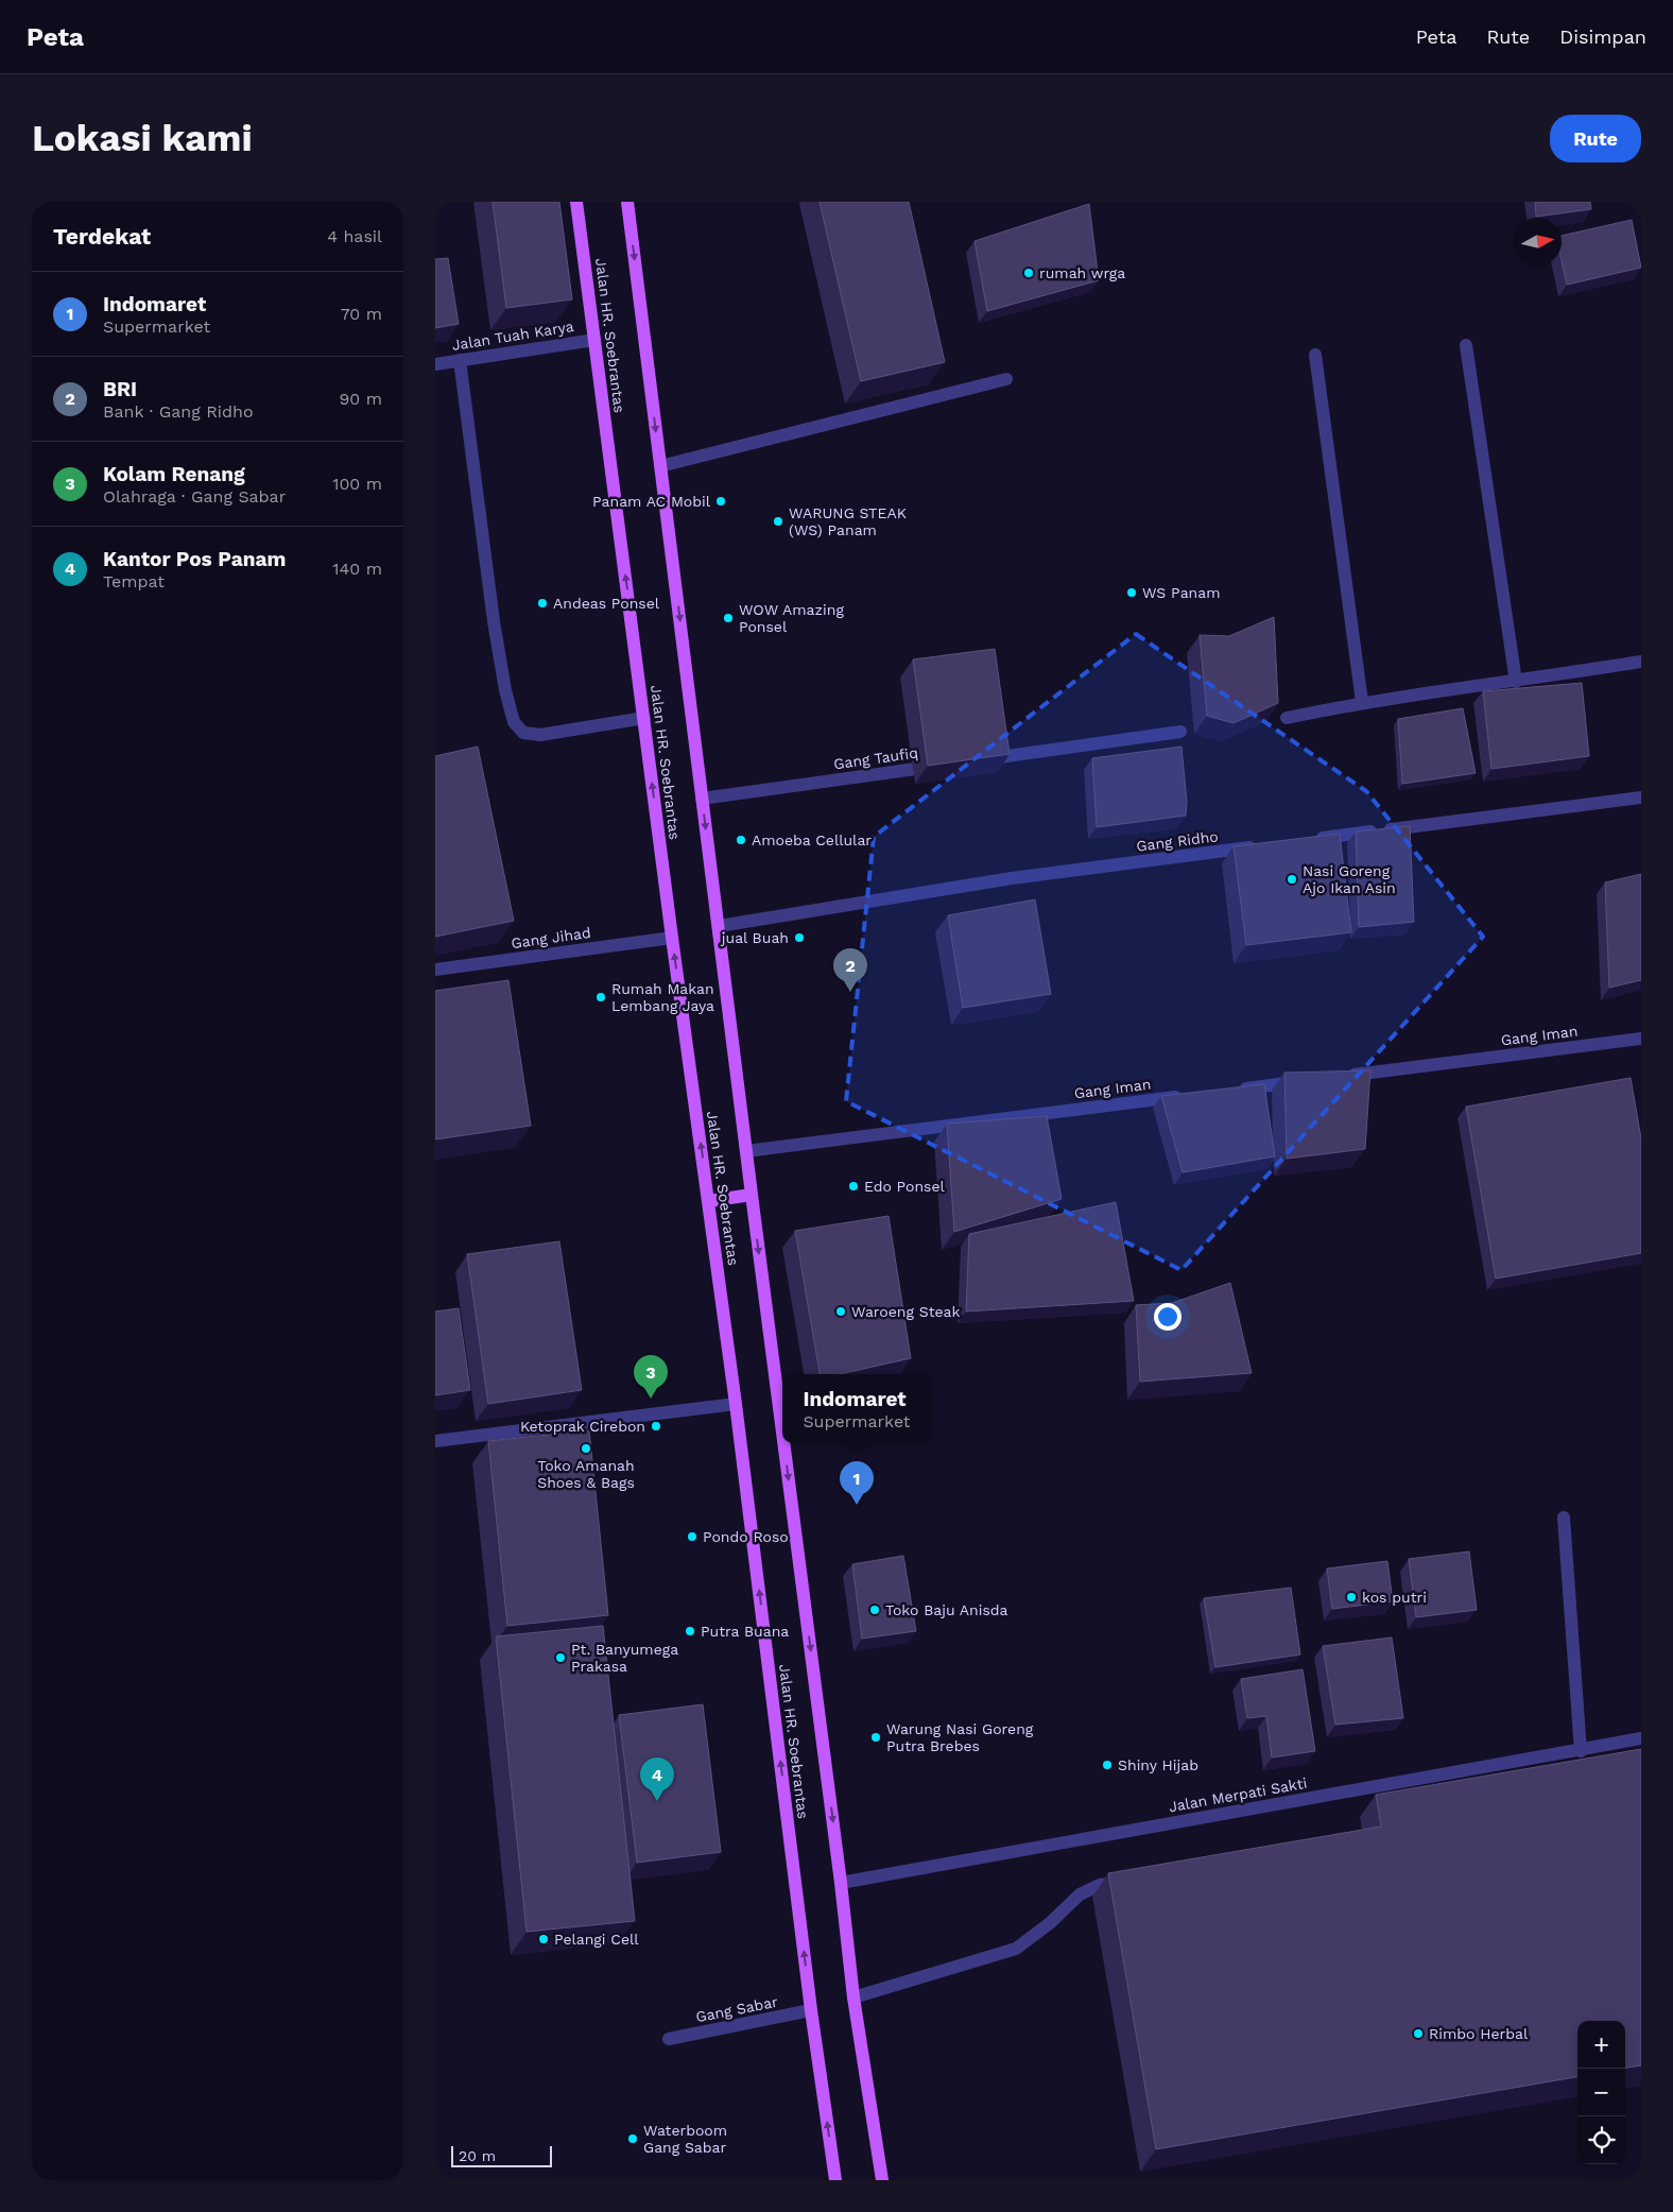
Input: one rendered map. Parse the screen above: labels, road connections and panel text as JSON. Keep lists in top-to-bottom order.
{
  "streets": {
    "main road": ["Jalan HR. Soebrantas"],
    "street": [
      "Jalan Tuah Karya",
      "Gang Taufiq",
      "Gang Ridho",
      "Gang Jihad",
      "Gang Iman",
      "Jalan Merpati Sakti",
      "Gang Sabar"
    ]
  },
  "crossings": [
    ["Jalan Tuah Karya", "Jalan HR. Soebrantas"],
    ["Jalan HR. Soebrantas", "Gang Taufiq"],
    ["Jalan HR. Soebrantas", "Gang Ridho"],
    ["Jalan HR. Soebrantas", "Gang Jihad"],
    ["Jalan HR. Soebrantas", "Gang Iman"],
    ["Jalan HR. Soebrantas", "Jalan Merpati Sakti"],
    ["Jalan HR. Soebrantas", "Gang Sabar"]
  ],
  "places": [
    "rumah wrga",
    "Panam AC Mobil",
    "WARUNG STEAK (WS) Panam",
    "WS Panam",
    "Andeas Ponsel",
    "WOW Amazing Ponsel",
    "Amoeba Cellular",
    "Nasi Goreng Ajo Ikan Asin",
    "jual Buah",
    "Rumah Makan Lembang Jaya",
    "Edo Ponsel",
    "Waroeng Steak",
    "Ketoprak Cirebon",
    "Toko Amanah Shoes & Bags",
    "Pondo Roso",
    "kos putri",
    "Toko Baju Anisda",
    "Putra Buana",
    "Pt. Banyumega Prakasa",
    "Warung Nasi Goreng Putra Brebes",
    "Shiny Hijab",
    "Pelangi Cell",
    "Rimbo Herbal",
    "Waterboom Gang Sabar"
  ],
  "scale_bar": "20 m",
  "north": "right",
  "page": {
    "header": "Peta",
    "nav": ["Peta", "Rute", "Disimpan"],
    "buttons": "Rute",
    "title": "Lokasi kami",
    "heading": ["Terdekat", "4 hasil"],
    "list": [
      {
        "mark": "1",
        "name": "Indomaret",
        "note": "Supermarket",
        "value": "70 m"
      },
      {
        "mark": "2",
        "name": "BRI",
        "note": "Bank · Gang Ridho",
        "value": "90 m"
      },
      {
        "mark": "3",
        "name": "Kolam Renang",
        "note": "Olahraga · Gang Sabar",
        "value": "100 m"
      },
      {
        "mark": "4",
        "name": "Kantor Pos Panam",
        "note": "Tempat",
        "value": "140 m"
      }
    ],
    "pins": [
      "2",
      "3",
      "1",
      "4"
    ],
    "popup": ["Indomaret", "Supermarket"],
    "map_buttons": ["+", "−"],
    "scale": "20 m"
  }
}
